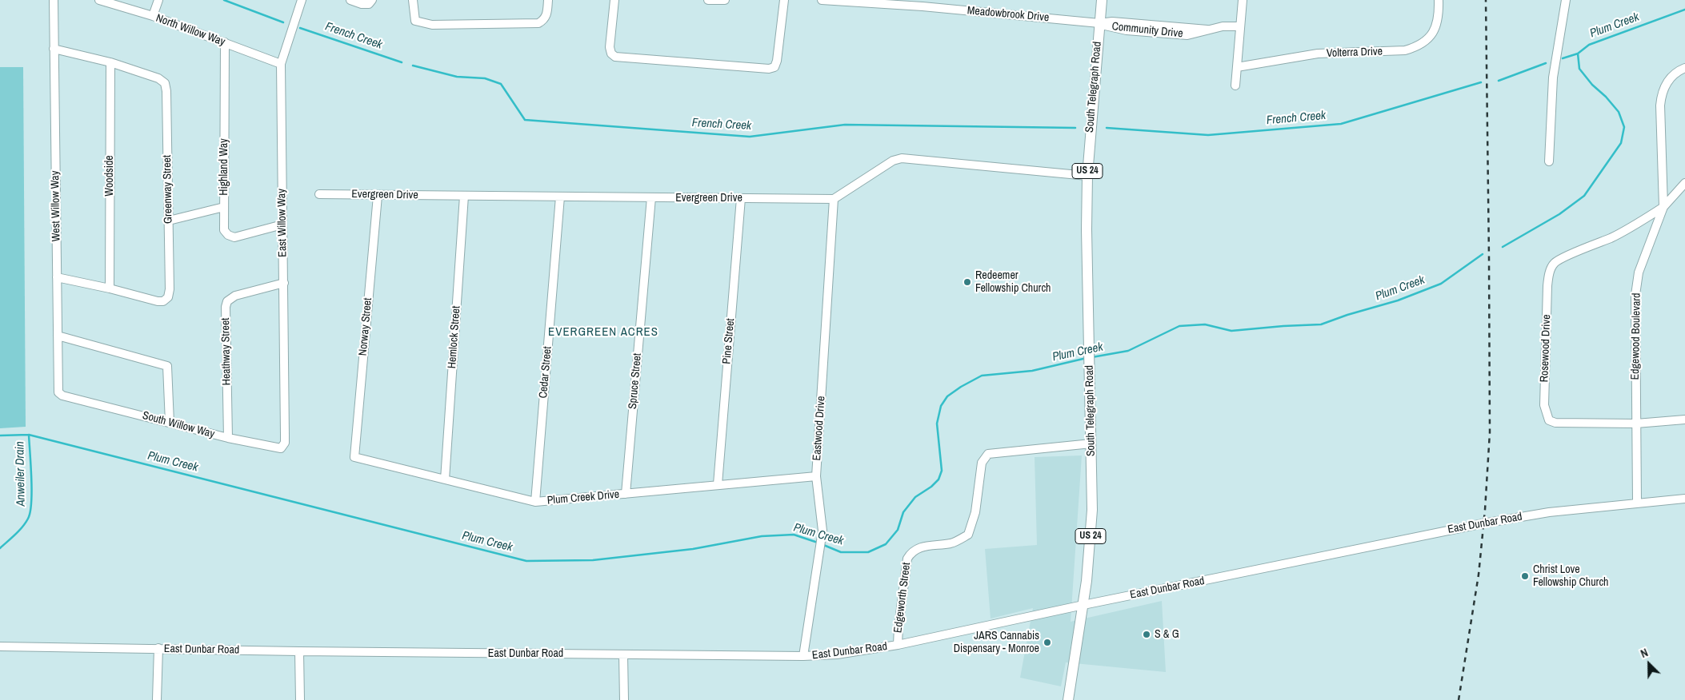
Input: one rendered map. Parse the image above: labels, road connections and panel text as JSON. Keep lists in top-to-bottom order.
{
  "streets": {
    "main road": ["South Telegraph Road", "US 24"],
    "street": [
      "Meadowbrook Drive",
      "North Willow Way",
      "Community Drive",
      "Volterra Drive",
      "Highland Way",
      "Woodside",
      "Greenway Street",
      "Evergreen Drive",
      "West Willow Way",
      "East Willow Way",
      "Norway Street",
      "Edgewood Boulevard",
      "Hemlock Street",
      "Pine Street",
      "Rosewood Drive",
      "Heathway Street",
      "Cedar Street",
      "Spruce Street",
      "South Willow Way",
      "Eastwood Drive",
      "Plum Creek Drive",
      "East Dunbar Road",
      "Edgeworth Street"
    ]
  },
  "crossings": [
    ["Meadowbrook Drive", "Community Drive"],
    ["Meadowbrook Drive", "South Telegraph Road"],
    ["North Willow Way", "Highland Way"],
    ["North Willow Way", "East Willow Way"],
    ["Community Drive", "South Telegraph Road"],
    ["South Telegraph Road", "East Dunbar Road"],
    ["South Telegraph Road", "Edgeworth Street"],
    ["Highland Way", "East Willow Way"],
    ["Woodside", "Greenway Street"],
    ["Greenway Street", "West Willow Way"],
    ["Evergreen Drive", "Norway Street"],
    ["Evergreen Drive", "Hemlock Street"],
    ["Evergreen Drive", "Pine Street"],
    ["Evergreen Drive", "Cedar Street"],
    ["Evergreen Drive", "Spruce Street"],
    ["Evergreen Drive", "Eastwood Drive"],
    ["West Willow Way", "South Willow Way"],
    ["East Willow Way", "Heathway Street"],
    ["East Willow Way", "South Willow Way"],
    ["Norway Street", "Plum Creek Drive"],
    ["Edgewood Boulevard", "Rosewood Drive"],
    ["Edgewood Boulevard", "East Dunbar Road"],
    ["Hemlock Street", "Plum Creek Drive"],
    ["Pine Street", "Plum Creek Drive"],
    ["Heathway Street", "South Willow Way"],
    ["Cedar Street", "Plum Creek Drive"],
    ["Spruce Street", "Plum Creek Drive"],
    ["Eastwood Drive", "Plum Creek Drive"],
    ["Eastwood Drive", "East Dunbar Road"],
    ["East Dunbar Road", "Edgeworth Street"]
  ],
  "districts": ["EVERGREEN ACRES"],
  "water": ["Plum Creek", "French Creek", "Anweiler Drain"],
  "places": [
    "Redeemer Fellowship Church",
    "Christ Love Fellowship Church",
    "S & G",
    "JARS Cannabis Dispensary - Monroe"
  ],
  "north": "top left"
}
